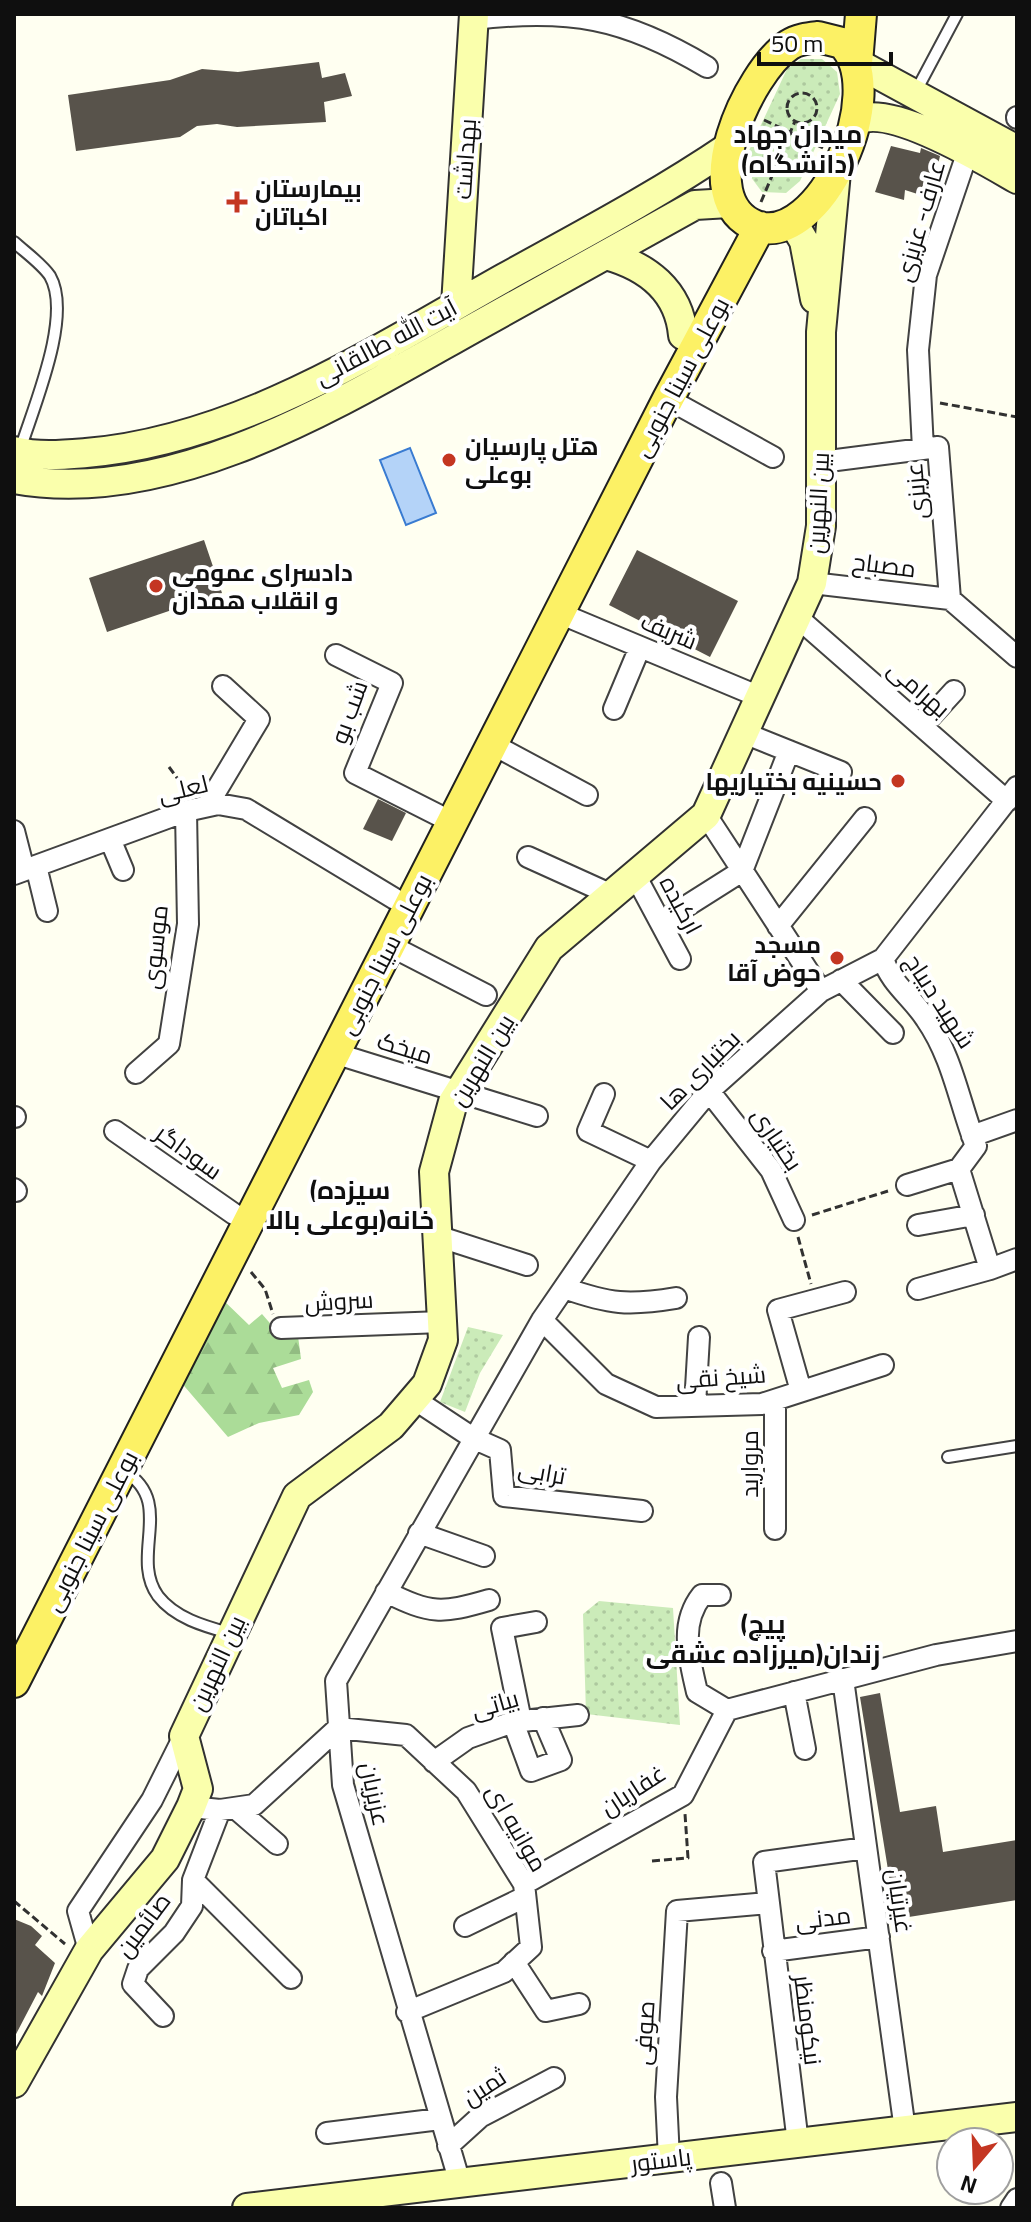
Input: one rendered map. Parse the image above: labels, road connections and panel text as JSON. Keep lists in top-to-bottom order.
{
  "streets": {
    "main road": [
      "بهداشت",
      "آیت الله طالقانی",
      "بوعلی سینا جنوبی",
      "بین النهرین",
      "پاستور"
    ],
    "street": [
      "عارف- عزیزی",
      "عزیزی",
      "مصباح",
      "شریف",
      "بهرامی",
      "شب بو",
      "لعلی",
      "ارکیده",
      "موسوی",
      "شهید دیباج",
      "میخک",
      "بختیاری ها",
      "بختیاری",
      "سوداگر",
      "سروش",
      "شیخ نقی",
      "مروارید",
      "ترابی",
      "بیاتی",
      "غفاریان",
      "عزیزیان",
      "موانیه ای",
      "غیرتیان",
      "مدنی",
      "صائمین",
      "نیکومنظر",
      "صوفی",
      "ثمین"
    ]
  },
  "crossings": [
    ["بهداشت", "آیت الله طالقانی"],
    ["عارف- عزیزی", "عزیزی"],
    ["آیت الله طالقانی", "بوعلی سینا جنوبی"],
    ["بوعلی سینا جنوبی", "شریف"],
    ["بوعلی سینا جنوبی", "شب بو"],
    ["بوعلی سینا جنوبی", "لعلی"],
    ["بوعلی سینا جنوبی", "میخک"],
    ["بوعلی سینا جنوبی", "سوداگر"],
    ["بوعلی سینا جنوبی", "سروش"],
    ["عزیزی", "بین النهرین"],
    ["عزیزی", "مصباح"],
    ["بین النهرین", "مصباح"],
    ["بین النهرین", "شریف"],
    ["بین النهرین", "بهرامی"],
    ["بین النهرین", "ارکیده"],
    ["بین النهرین", "میخک"],
    ["بین النهرین", "سروش"],
    ["بهرامی", "بختیاری ها"],
    ["لعلی", "موسوی"],
    ["شهید دیباج", "بختیاری ها"],
    ["بختیاری ها", "بختیاری"],
    ["بختیاری ها", "شیخ نقی"],
    ["بختیاری ها", "ترابی"],
    ["بختیاری ها", "عزیزیان"],
    ["شیخ نقی", "مروارید"],
    ["ترابی", "عزیزیان"],
    ["بیاتی", "موانیه ای"],
    ["غفاریان", "موانیه ای"],
    ["عزیزیان", "موانیه ای"],
    ["عزیزیان", "ثمین"],
    ["عزیزیان", "پاستور"],
    ["غیرتیان", "مدنی"],
    ["غیرتیان", "نیکومنظر"],
    ["غیرتیان", "پاستور"],
    ["مدنی", "نیکومنظر"],
    ["نیکومنظر", "صوفی"],
    ["نیکومنظر", "پاستور"],
    ["صوفی", "پاستور"]
  ],
  "districts": ["میدان جهاد (دانشگاه)", "(سیزده خانه(بوعلی بالا", "(پیچ زندان(میرزاده عشقی"],
  "places": {
    "health": ["بیمارستان اکباتان"],
    "other": [
      "هتل پارسیان بوعلی",
      "دادسرای عمومی و انقلاب همدان",
      "حسینیه بختیاریها",
      "مسجد حوض آقا"
    ]
  },
  "scale_bar": "50 m",
  "north": "bottom"
}
